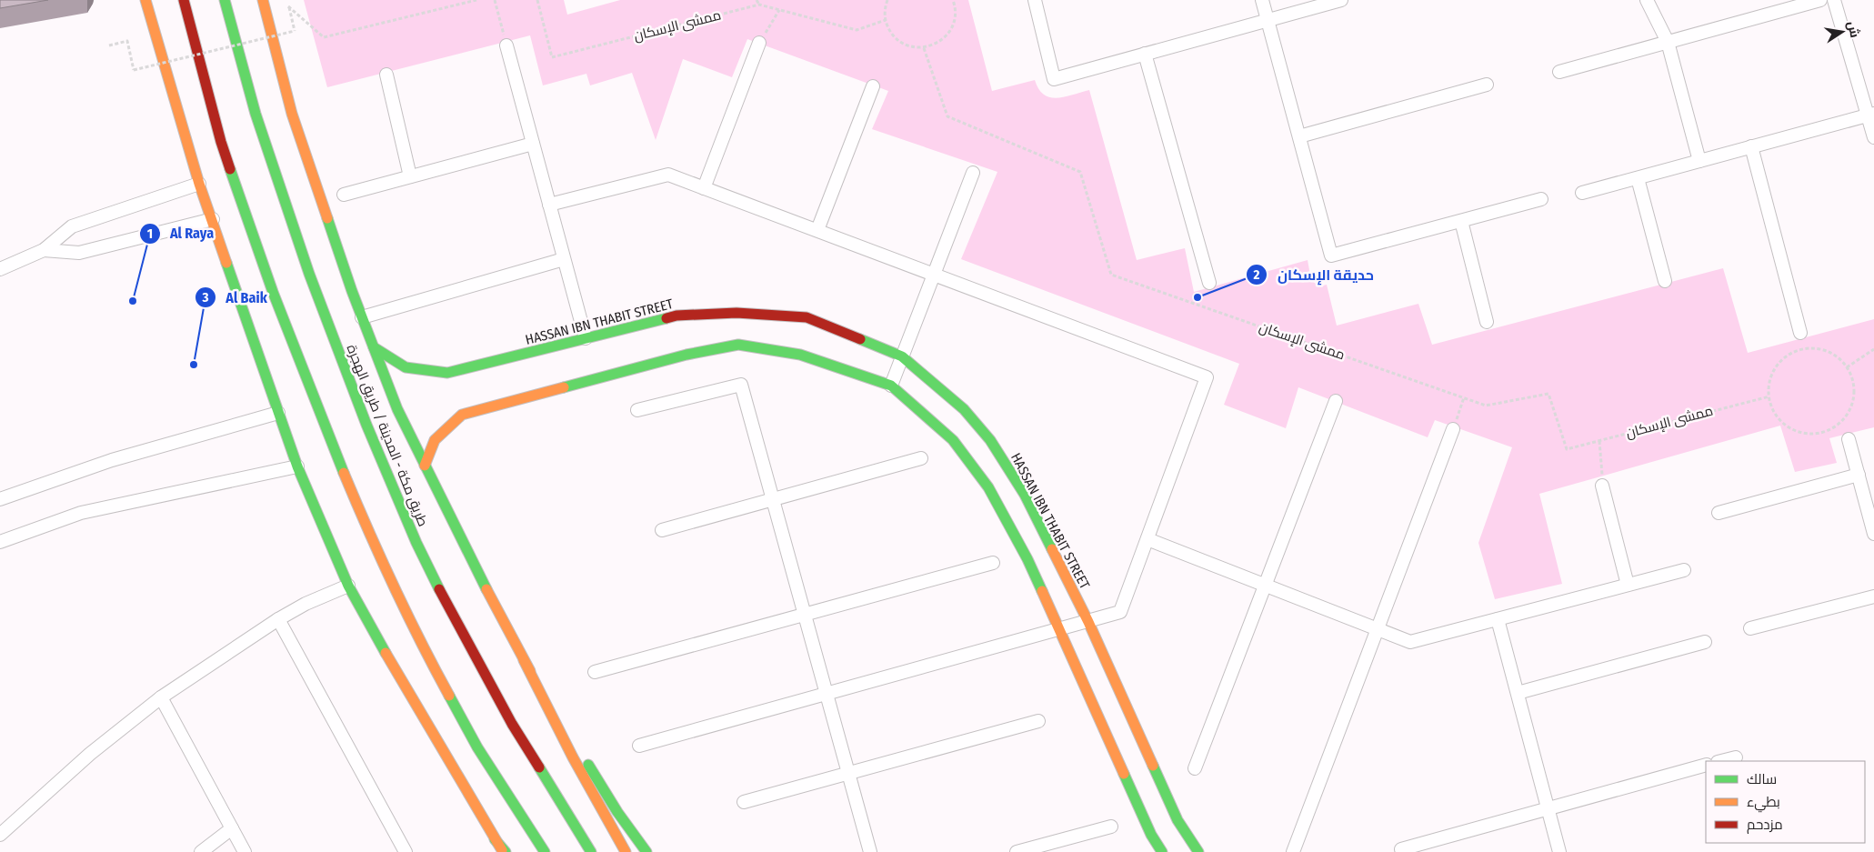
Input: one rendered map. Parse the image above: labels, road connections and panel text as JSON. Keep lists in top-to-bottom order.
{
  "streets": {
    "main road": ["HASSAN IBN THABIT STREET", "طريق مكة - المدينة / طريق الهجرة"],
    "path": ["ممشى الإسكان"]
  },
  "places": ["حديقة الإسكان", "Al Raya", "Al Baik"],
  "legend": ["سالك", "بطيء", "مزدحم"],
  "north": "right"
}
